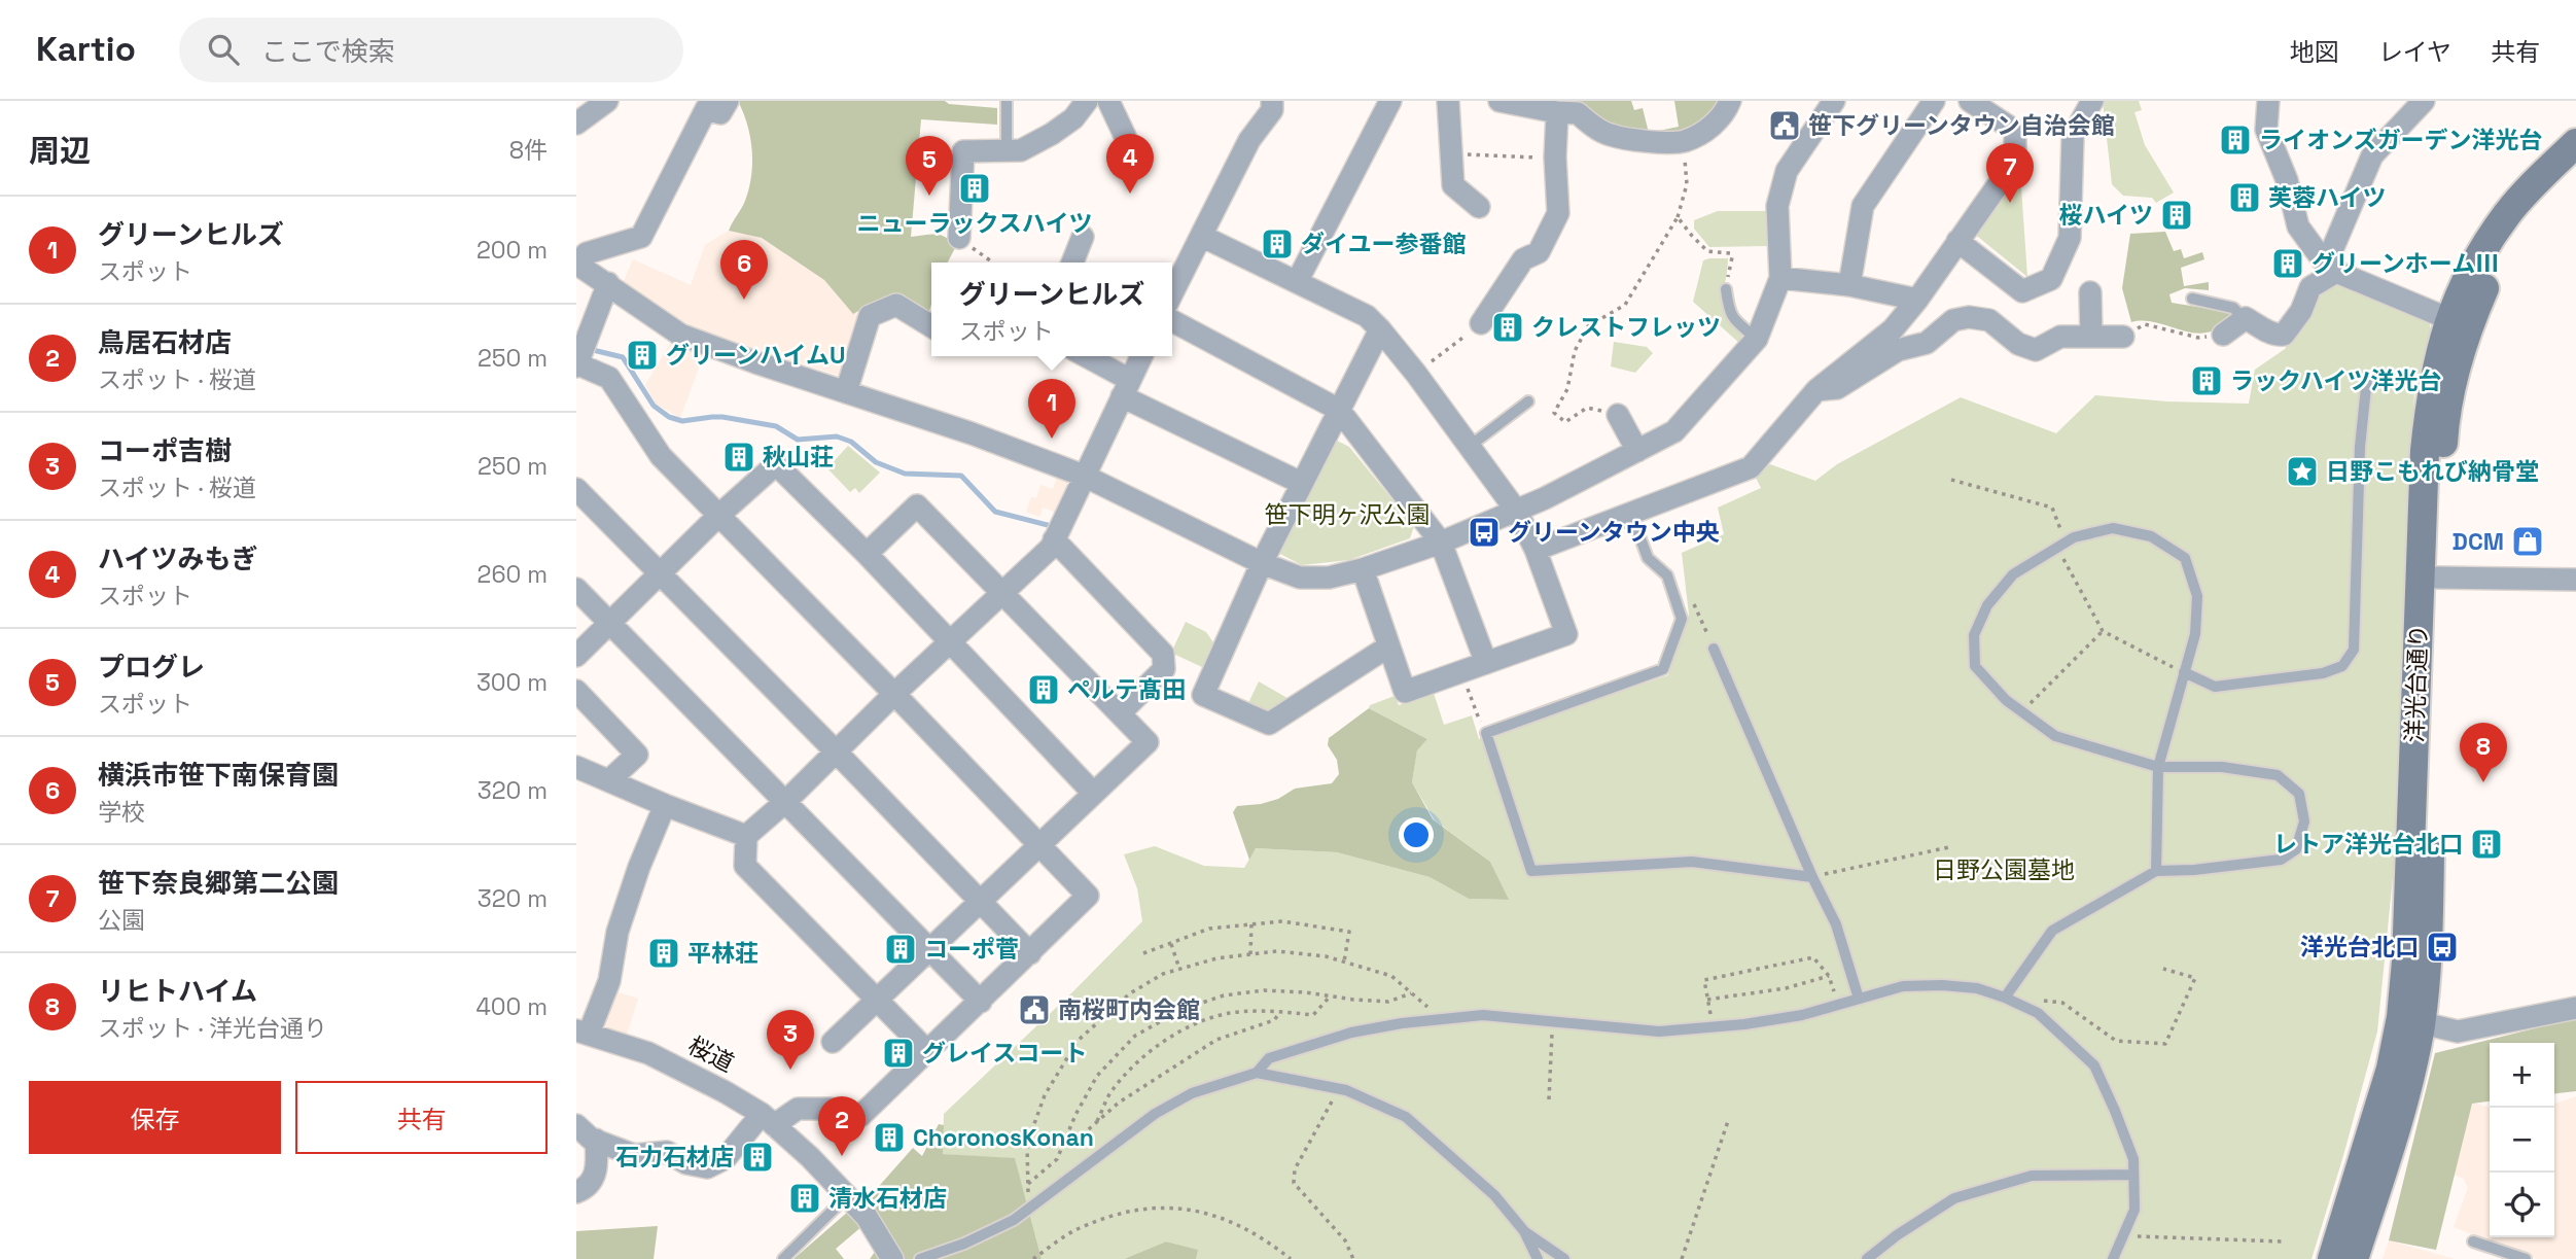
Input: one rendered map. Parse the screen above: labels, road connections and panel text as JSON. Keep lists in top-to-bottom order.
{
  "streets": {
    "street": ["洋光台通り", "桜道"]
  },
  "parks": ["笹下明ヶ沢公園", "日野公園墓地"],
  "places": {
    "public building": ["笹下グリーンタウン自治会館", "南桜町内会館"],
    "building": [
      "ライオンズガーデン洋光台",
      "ニューラックスハイツ",
      "芙蓉ハイツ",
      "桜ハイツ",
      "ダイユー参番館",
      "グリーンホームⅢ",
      "クレストフレッツ",
      "グリーンハイムU",
      "ラックハイツ洋光台",
      "秋山荘",
      "ペルテ髙田",
      "レトア洋光台北口",
      "コーポ菅",
      "平林荘",
      "グレイスコート",
      "ChoronosKonan",
      "石力石材店",
      "清水石材店"
    ],
    "place": ["日野こもれび納骨堂"],
    "bus stop": ["グリーンタウン中央", "洋光台北口"],
    "shop": ["DCM"]
  },
  "page": {
    "header": "Kartio",
    "search": "ここで検索",
    "nav": ["地図", "レイヤ", "共有"],
    "heading": ["周辺", "8件"],
    "pins": [
      "4",
      "5",
      "7",
      "6",
      "1",
      "8",
      "3",
      "2"
    ],
    "list": [
      {
        "mark": "1",
        "name": "グリーンヒルズ",
        "note": "スポット",
        "value": "200 m"
      },
      {
        "mark": "2",
        "name": "鳥居石材店",
        "note": "スポット · 桜道",
        "value": "250 m"
      },
      {
        "mark": "3",
        "name": "コーポ吉樹",
        "note": "スポット · 桜道",
        "value": "250 m"
      },
      {
        "mark": "4",
        "name": "ハイツみもぎ",
        "note": "スポット",
        "value": "260 m"
      },
      {
        "mark": "5",
        "name": "プログレ",
        "note": "スポット",
        "value": "300 m"
      },
      {
        "mark": "6",
        "name": "横浜市笹下南保育園",
        "note": "学校",
        "value": "320 m"
      },
      {
        "mark": "7",
        "name": "笹下奈良郷第二公園",
        "note": "公園",
        "value": "320 m"
      },
      {
        "mark": "8",
        "name": "リヒトハイム",
        "note": "スポット · 洋光台通り",
        "value": "400 m"
      }
    ],
    "popup": ["グリーンヒルズ", "スポット"],
    "map_buttons": ["+", "−"],
    "buttons": ["保存", "共有"]
  }
}
